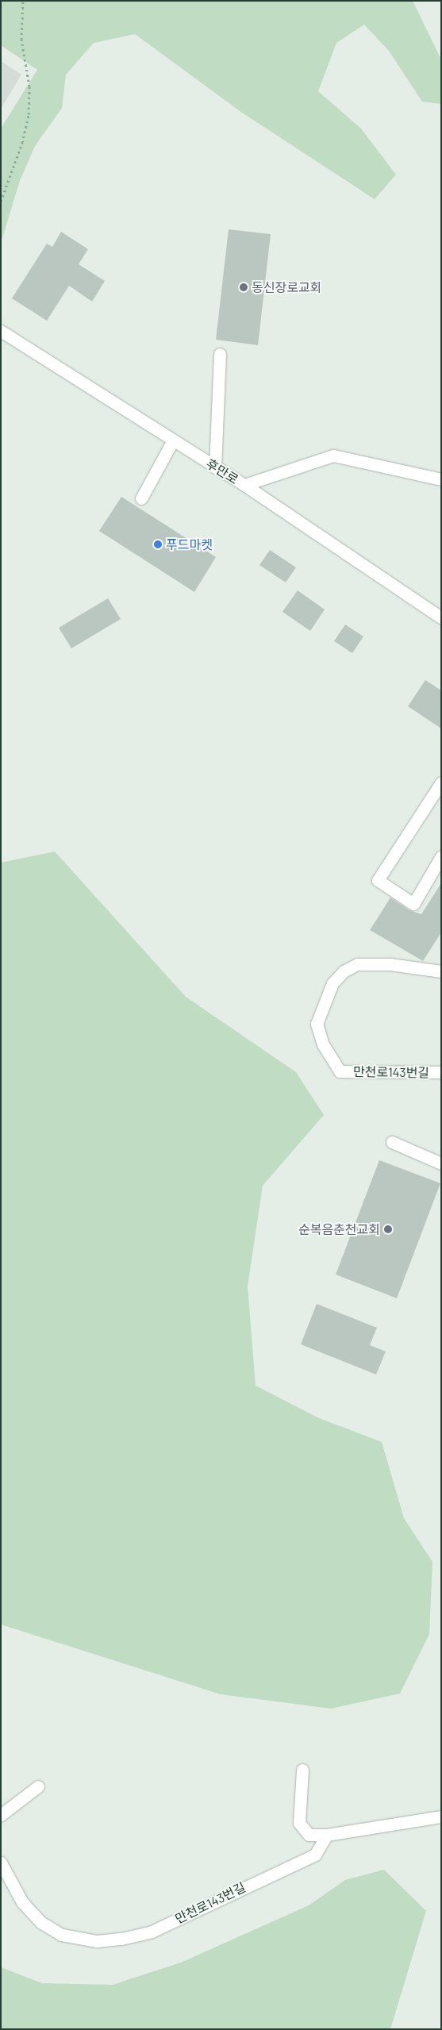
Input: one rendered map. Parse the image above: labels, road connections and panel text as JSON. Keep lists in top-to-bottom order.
{
  "streets": {
    "street": ["후만로", "만천로143번길"]
  },
  "places": ["동신장로교회", "푸드마켓", "순복음춘천교회"]
}
